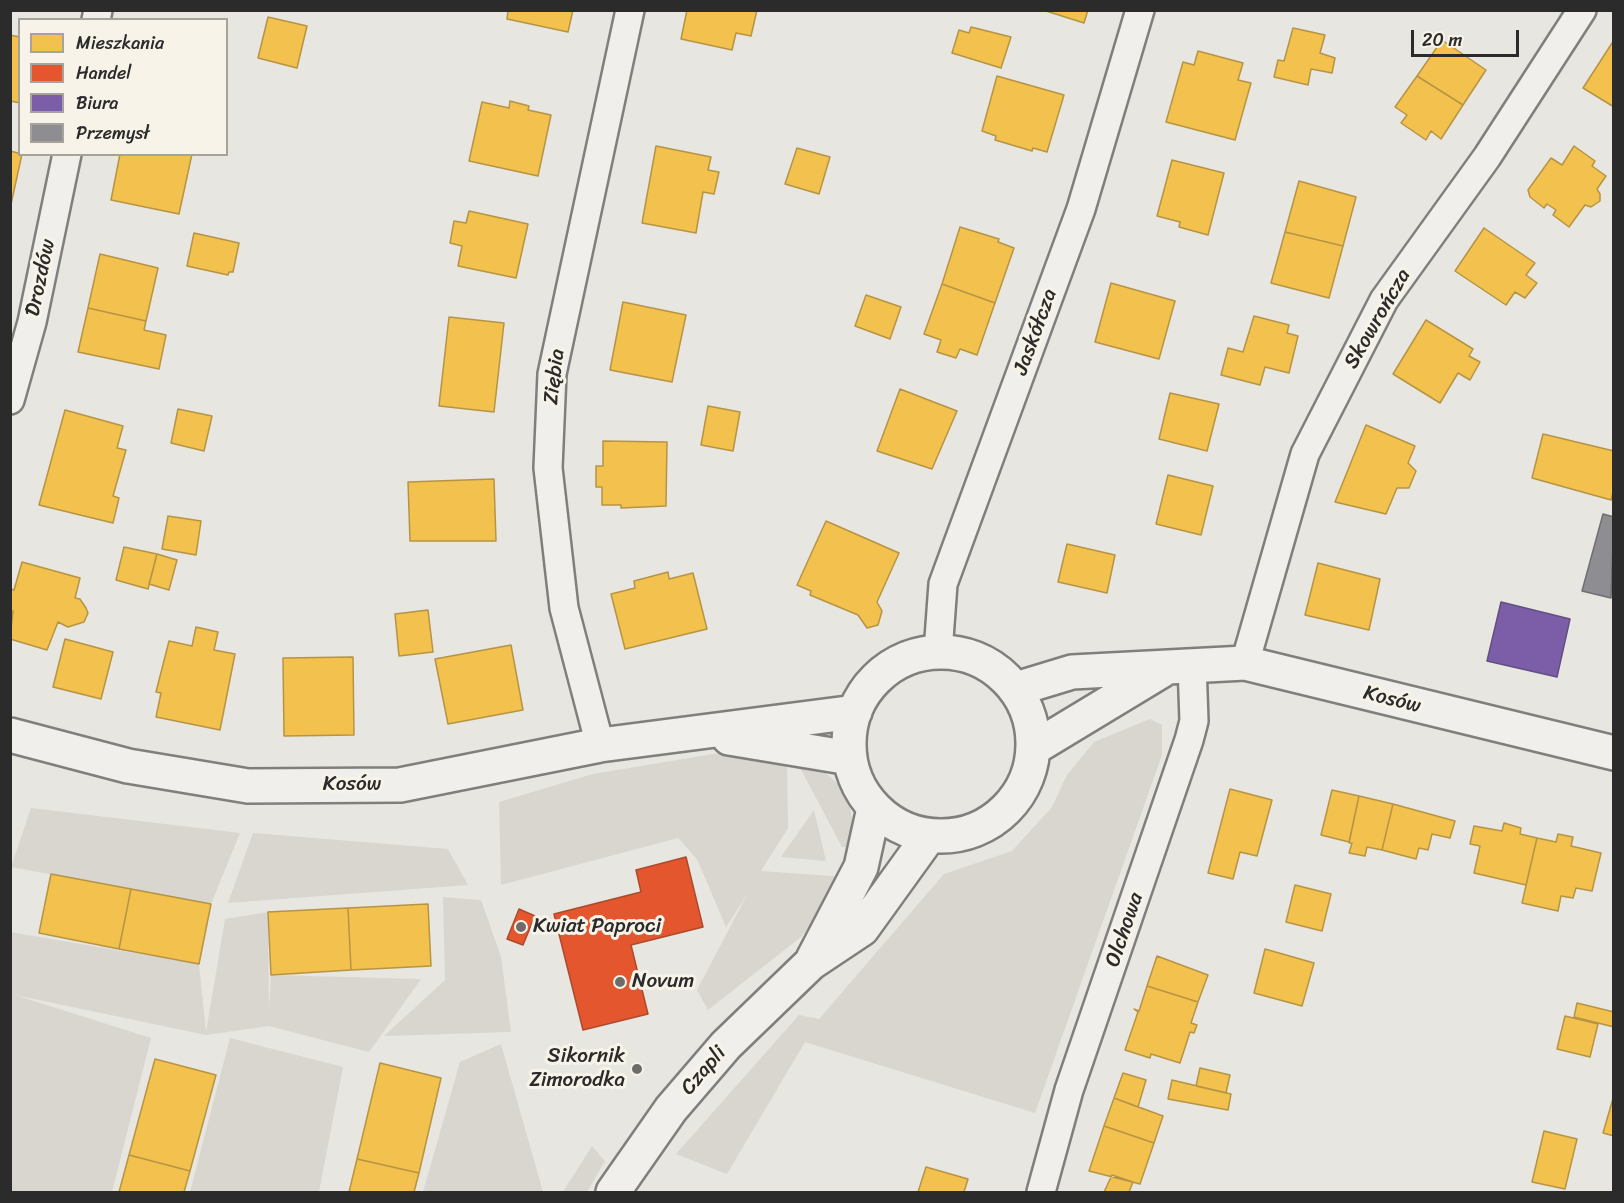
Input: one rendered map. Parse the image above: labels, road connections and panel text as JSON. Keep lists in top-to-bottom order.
{
  "streets": {
    "street": [
      "Drozdów",
      "Skowrończa",
      "Jaskółcza",
      "Ziębia",
      "Kosów",
      "Olchowa",
      "Czapli"
    ]
  },
  "crossings": [
    ["Skowrończa", "Kosów"],
    ["Jaskółcza", "Kosów"],
    ["Jaskółcza", "Czapli"],
    ["Ziębia", "Kosów"],
    ["Kosów", "Olchowa"],
    ["Kosów", "Czapli"]
  ],
  "places": ["Kwiat Paproci", "Novum", "Sikornik Zimorodka"],
  "legend": [
    "Mieszkania",
    "Handel",
    "Biura",
    "Przemysł"
  ],
  "scale_bar": "20 m"
}
